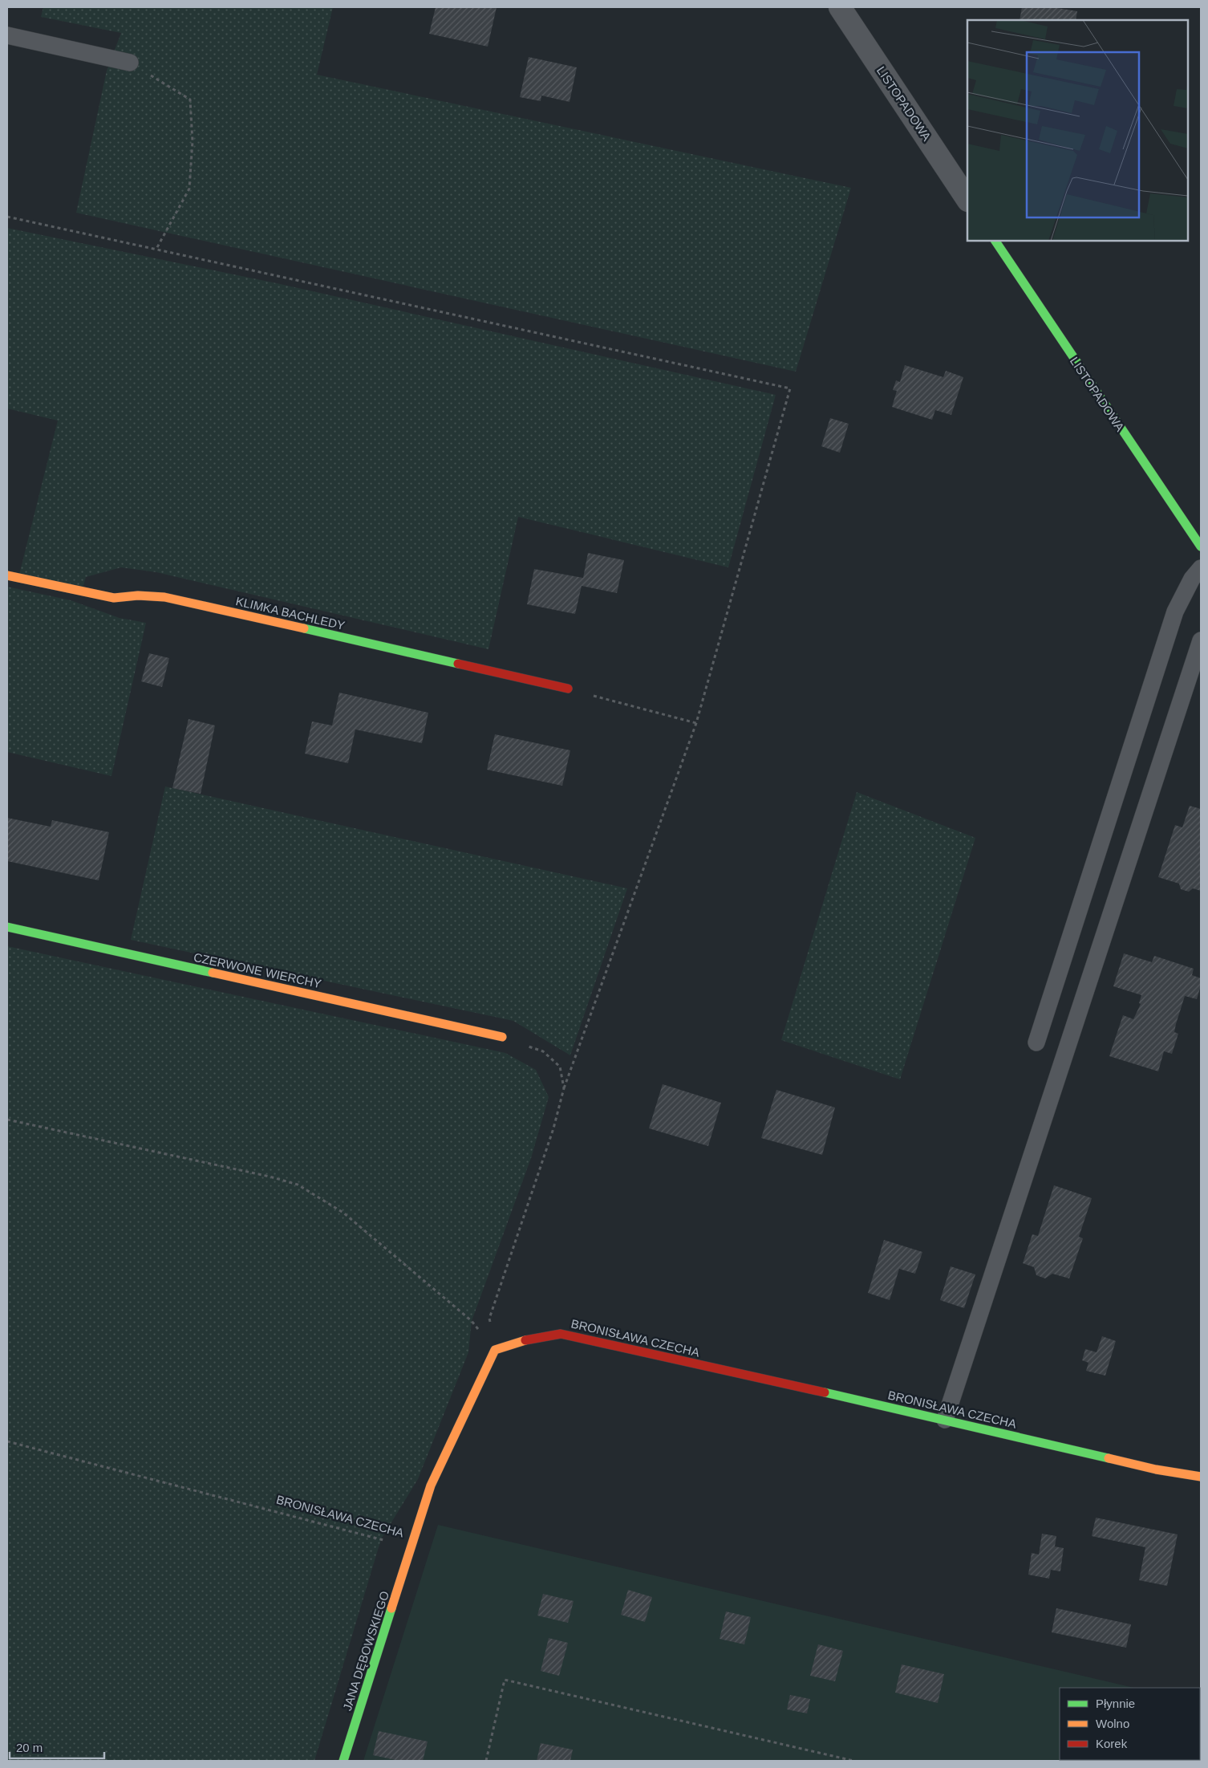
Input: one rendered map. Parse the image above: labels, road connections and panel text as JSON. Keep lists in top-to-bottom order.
{
  "streets": {
    "street": [
      "LISTOPADOWA",
      "KLIMKA BACHLEDY",
      "CZERWONE WIERCHY",
      "BRONISŁAWA CZECHA",
      "JANA DĘBOWSKIEGO"
    ]
  },
  "crossings": [
    ["BRONISŁAWA CZECHA", "JANA DĘBOWSKIEGO"]
  ],
  "legend": ["Płynnie", "Wolno", "Korek"],
  "scale_bar": "20 m"
}
